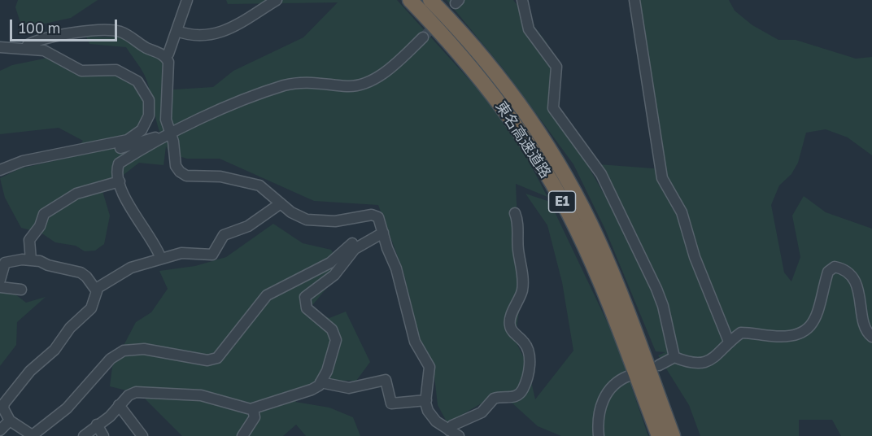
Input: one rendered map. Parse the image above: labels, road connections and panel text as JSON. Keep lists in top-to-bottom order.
{
  "streets": {
    "highway": ["東名高速道路", "E1"]
  },
  "scale_bar": "100 m"
}
